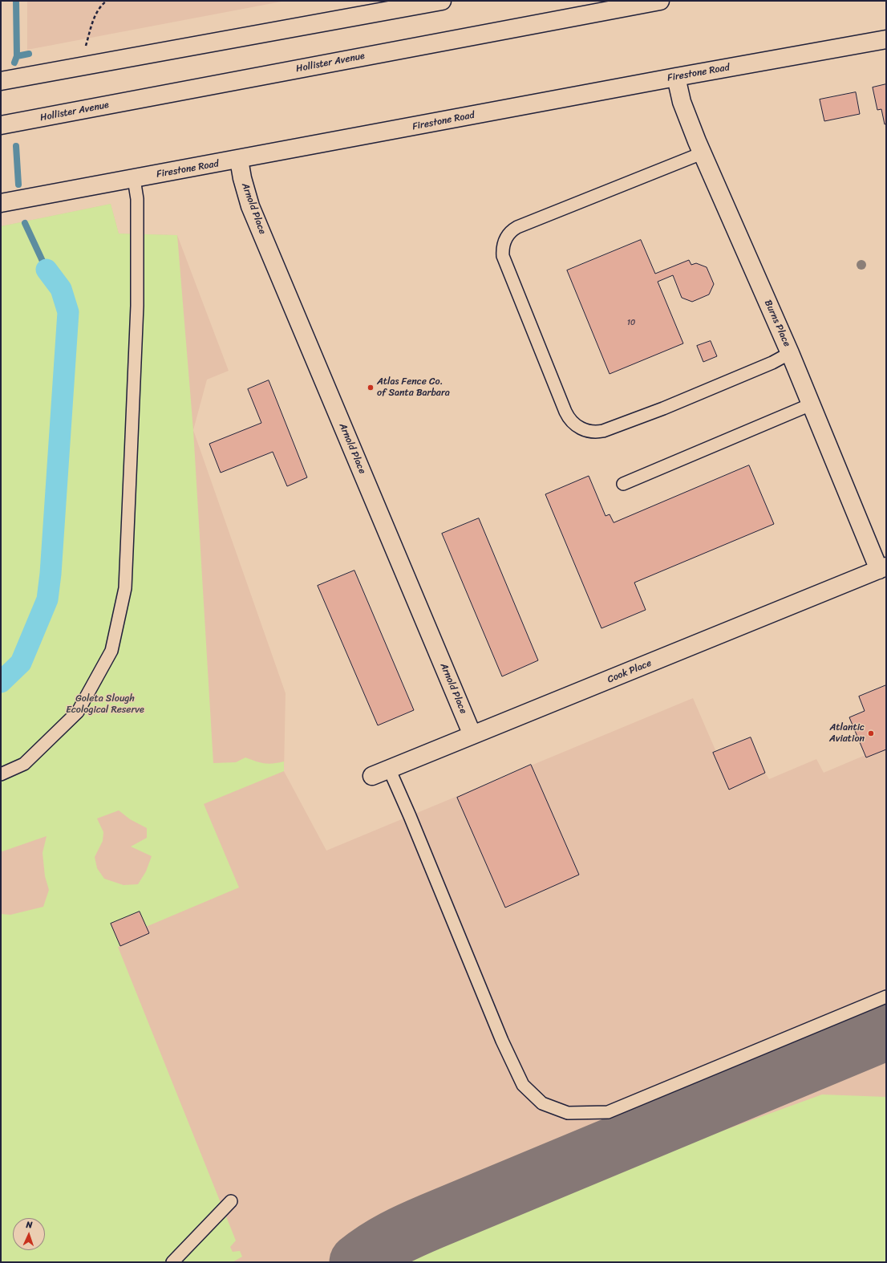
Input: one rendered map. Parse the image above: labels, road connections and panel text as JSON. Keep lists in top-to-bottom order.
{
  "streets": {
    "street": [
      "Hollister Avenue",
      "Firestone Road",
      "Arnold Place",
      "Burns Place",
      "Cook Place"
    ]
  },
  "crossings": [
    ["Firestone Road", "Arnold Place"],
    ["Firestone Road", "Burns Place"],
    ["Arnold Place", "Cook Place"],
    ["Burns Place", "Cook Place"]
  ],
  "parks": ["Goleta Slough Ecological Reserve"],
  "places": ["Atlas Fence Co. of Santa Barbara", "Atlantic Aviation"],
  "house_numbers": ["10"],
  "north": "top"
}
